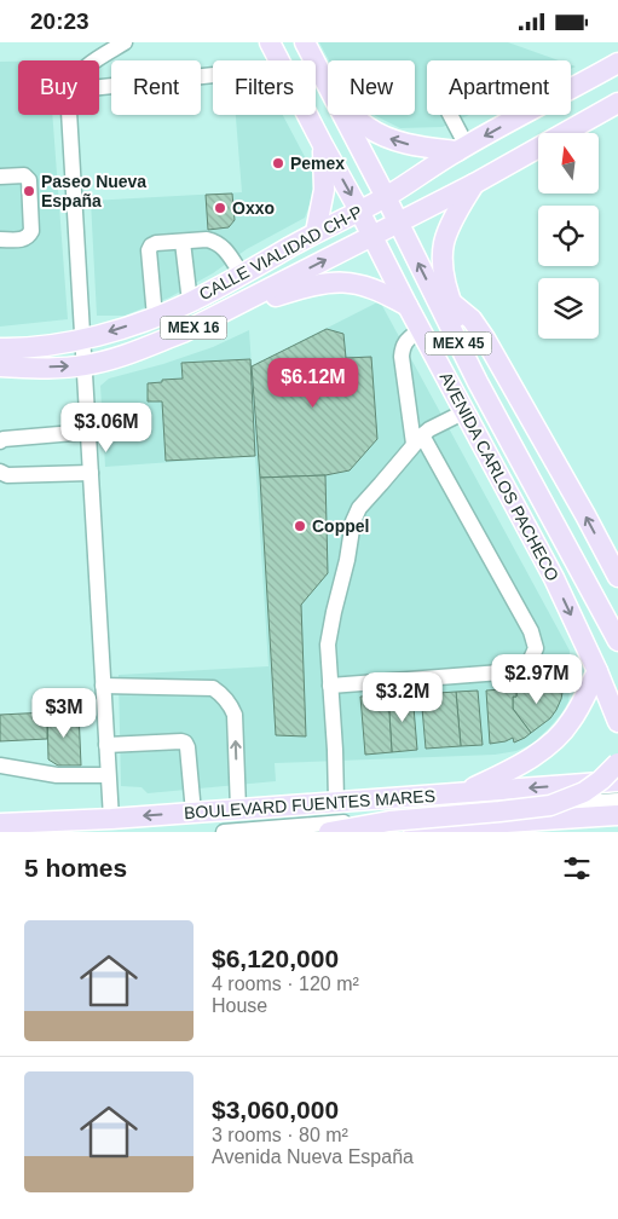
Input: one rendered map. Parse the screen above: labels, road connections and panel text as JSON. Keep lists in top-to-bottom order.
{
  "streets": {
    "main road": [
      "CALLE VIALIDAD CH-P",
      "MEX 16",
      "MEX 45",
      "AVENIDA CARLOS PACHECO",
      "BOULEVARD FUENTES MARES"
    ]
  },
  "crossings": [
    ["CALLE VIALIDAD CH-P", "AVENIDA CARLOS PACHECO"]
  ],
  "places": [
    "Pemex",
    "Paseo Nueva España",
    "Oxxo",
    "Coppel"
  ],
  "north": "top",
  "page": {
    "status": "20:23",
    "chip": [
      "Buy",
      "Rent",
      "Filters",
      "New",
      "Apartment"
    ],
    "price": [
      "$6.12M",
      "$3.06M",
      "$2.97M",
      "$3.2M",
      "$3M"
    ],
    "heading": "5 homes",
    "list": [
      {
        "name": "$6,120,000",
        "note": "4 rooms · 120 m² · House"
      },
      {
        "name": "$3,060,000",
        "note": "3 rooms · 80 m² · Avenida Nueva España"
      }
    ]
  }
}
